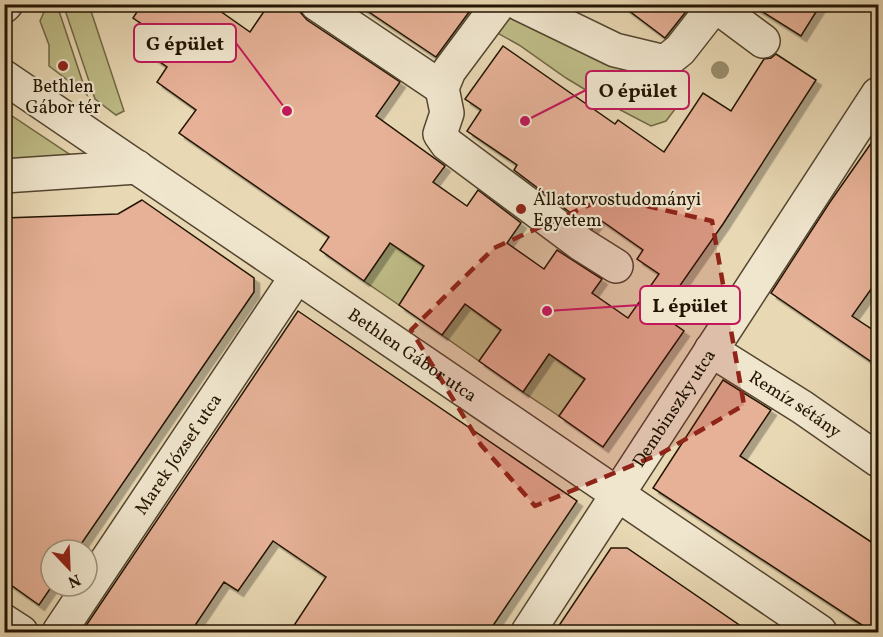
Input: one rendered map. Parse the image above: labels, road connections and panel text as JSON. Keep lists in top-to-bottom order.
{
  "streets": {
    "street": [
      "Bethlen Gábor utca",
      "Remíz sétány",
      "Dembinszky utca",
      "Marek József utca"
    ]
  },
  "crossings": [
    ["Bethlen Gábor utca", "Dembinszky utca"],
    ["Bethlen Gábor utca", "Marek József utca"],
    ["Remíz sétány", "Dembinszky utca"]
  ],
  "places": [
    "Bethlen Gábor tér",
    "G épület",
    "O épület",
    "Állatorvostudományi Egyetem",
    "L épület"
  ],
  "north": "bottom right"
}
